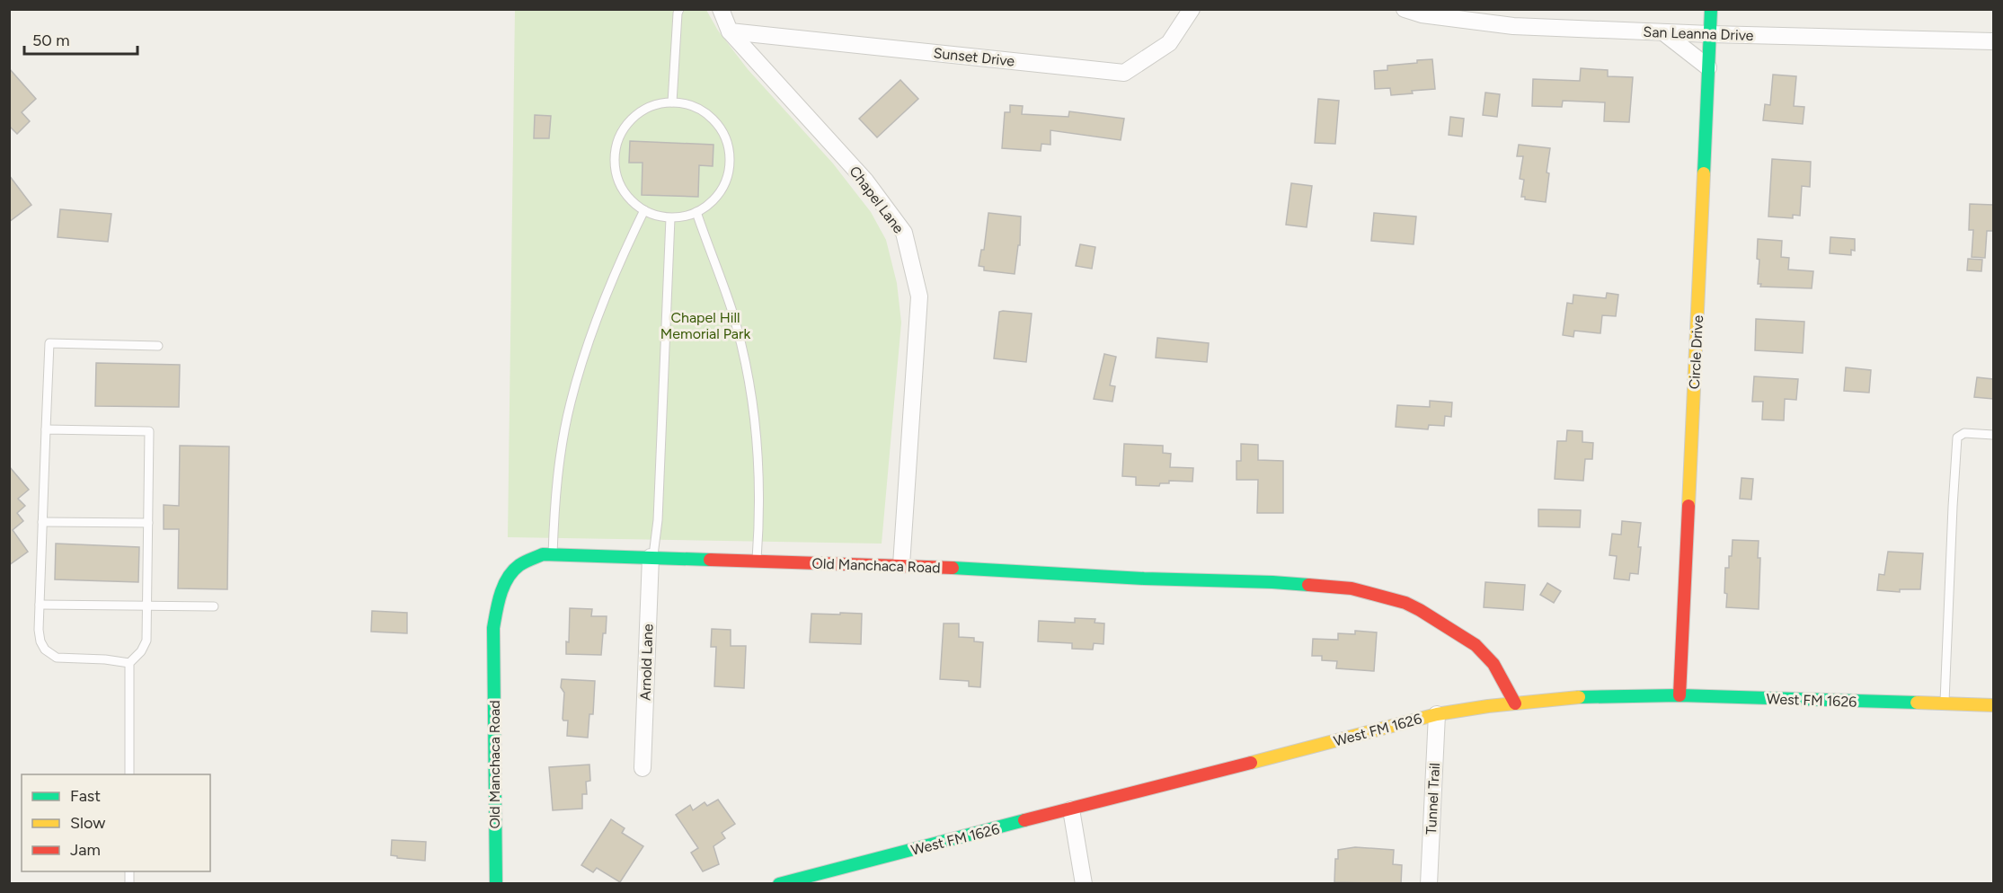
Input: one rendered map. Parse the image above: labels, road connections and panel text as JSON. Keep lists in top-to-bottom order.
{
  "streets": {
    "street": [
      "San Leanna Drive",
      "Sunset Drive",
      "Chapel Lane",
      "Circle Drive",
      "Old Manchaca Road",
      "Arnold Lane",
      "West FM 1626",
      "Tunnel Trail"
    ]
  },
  "crossings": [
    ["San Leanna Drive", "Circle Drive"],
    ["Sunset Drive", "Chapel Lane"],
    ["Chapel Lane", "Old Manchaca Road"],
    ["Circle Drive", "West FM 1626"],
    ["Old Manchaca Road", "Arnold Lane"],
    ["Old Manchaca Road", "West FM 1626"],
    ["West FM 1626", "Tunnel Trail"]
  ],
  "parks": ["Chapel Hill Memorial Park"],
  "legend": ["Fast", "Slow", "Jam"],
  "scale_bar": "50 m"
}
